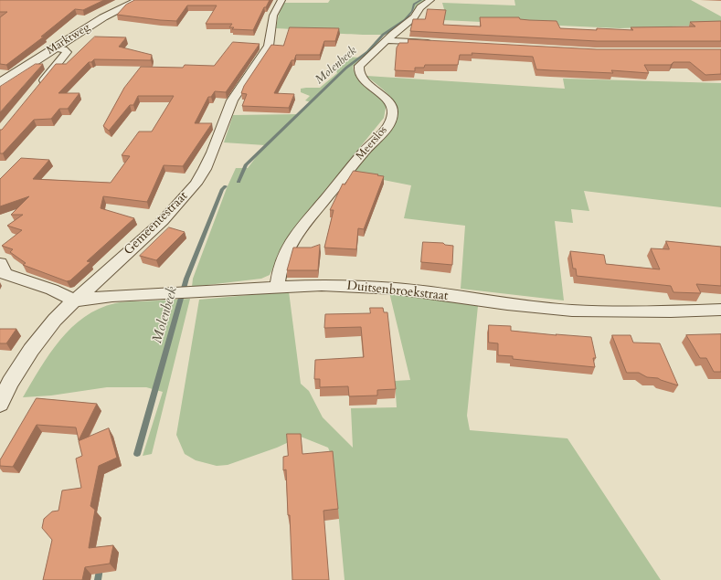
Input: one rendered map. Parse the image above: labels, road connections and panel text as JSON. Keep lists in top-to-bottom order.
{
  "streets": {
    "street": [
      "Marktweg",
      "Meerslos",
      "Gemeentestraat",
      "Duitsenbroekstraat"
    ]
  },
  "crossings": [
    ["Meerslos", "Duitsenbroekstraat"],
    ["Gemeentestraat", "Duitsenbroekstraat"]
  ],
  "water": ["Molenbeek"]
}
